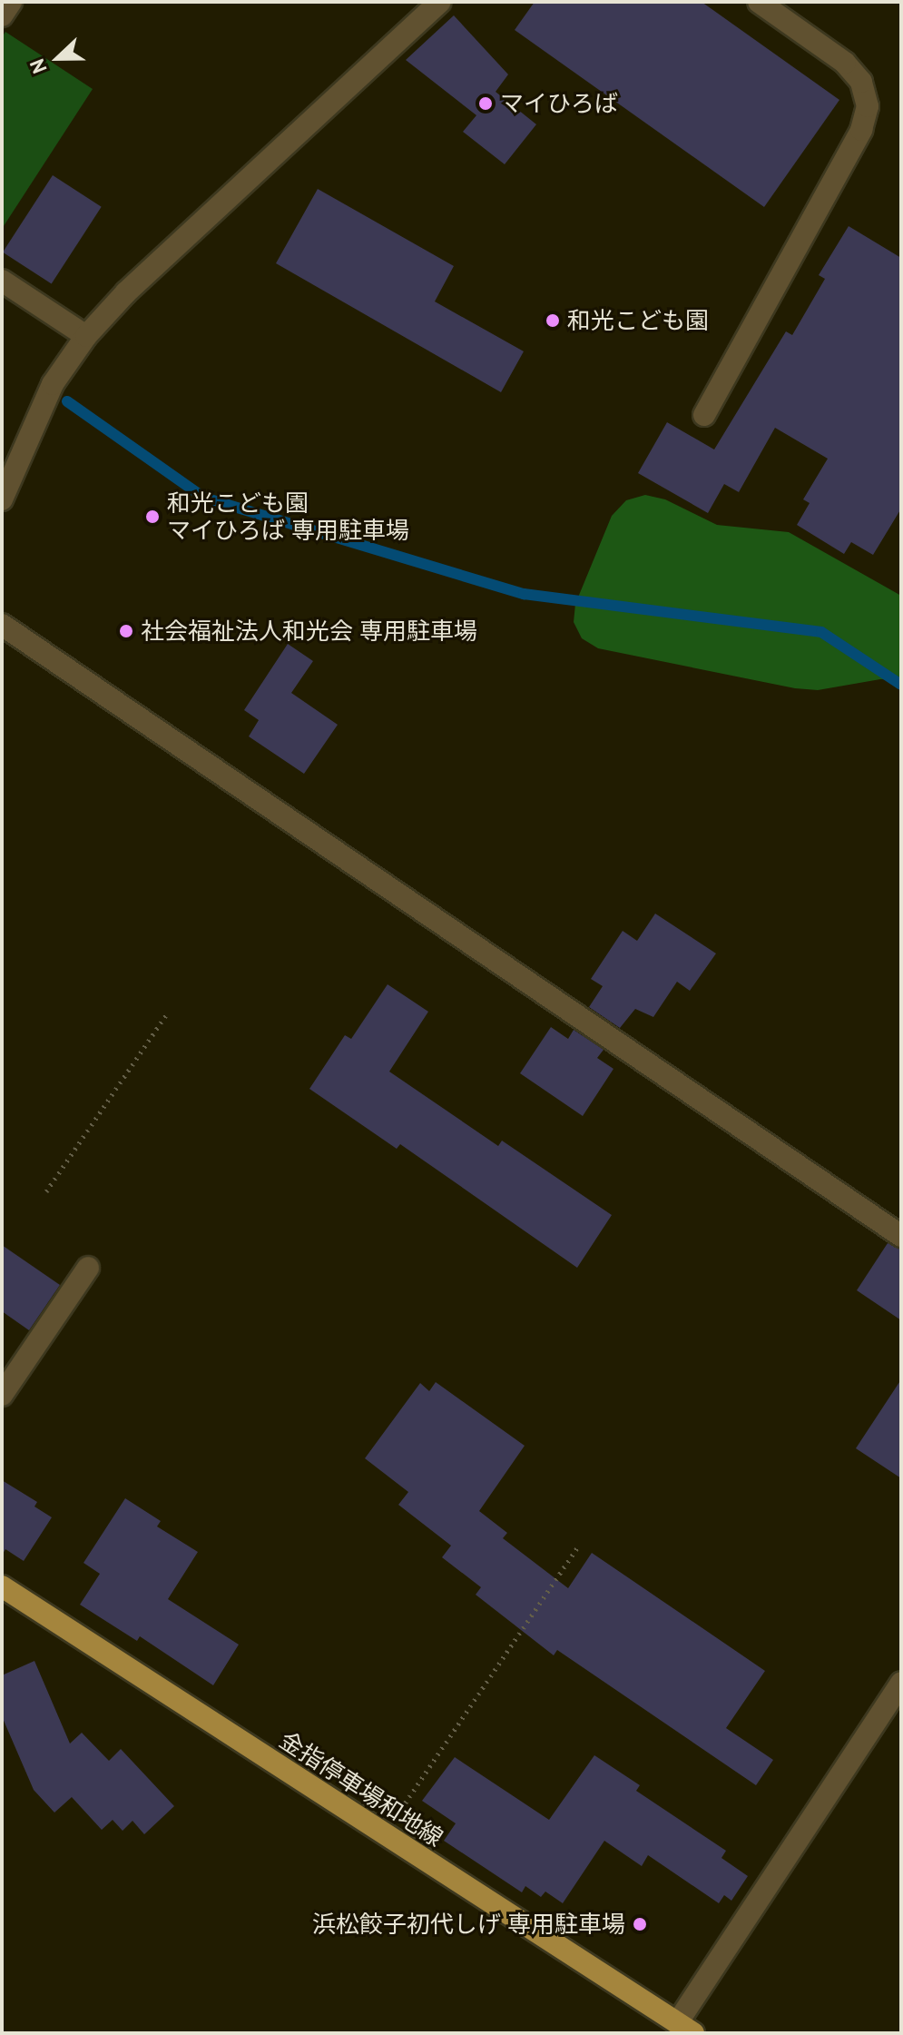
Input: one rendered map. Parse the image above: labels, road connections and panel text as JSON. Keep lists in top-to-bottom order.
{
  "streets": {
    "main road": ["金指停車場和地線"]
  },
  "places": [
    "マイひろば",
    "和光こども園",
    "和光こども園 マイひろば 専用駐車場",
    "社会福祉法人和光会 専用駐車場",
    "浜松餃子初代しげ 専用駐車場"
  ],
  "north": "left"
}
